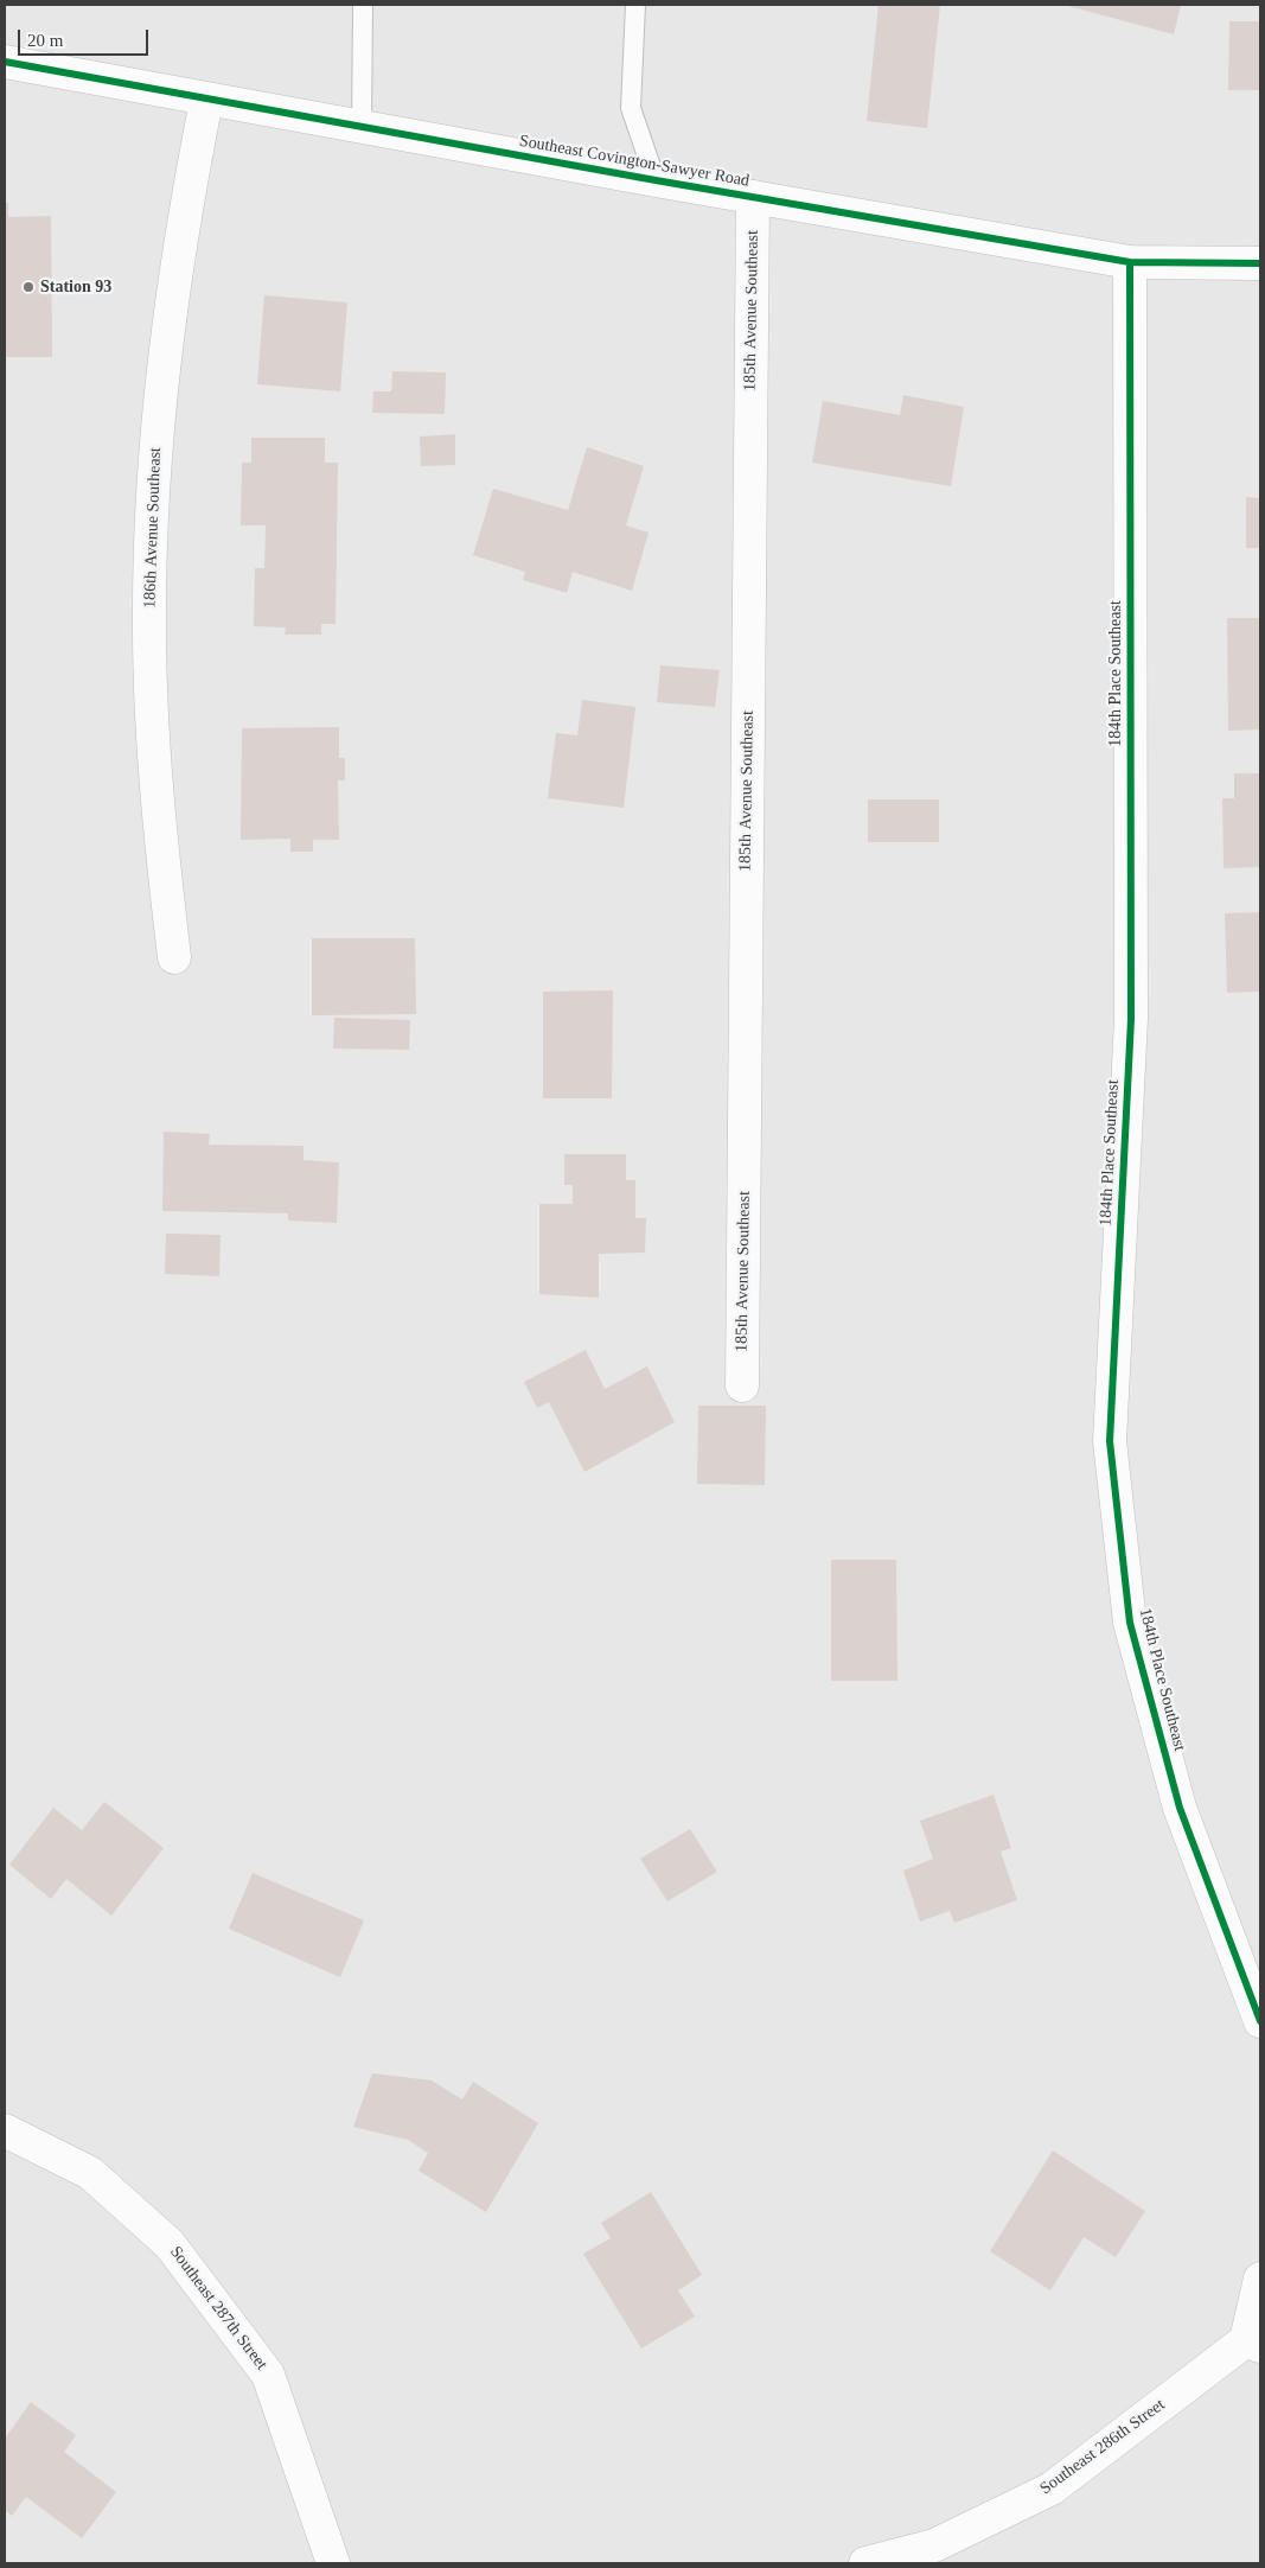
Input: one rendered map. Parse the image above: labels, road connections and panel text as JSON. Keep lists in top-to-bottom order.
{
  "streets": {
    "street": [
      "Southeast Covington-Sawyer Road",
      "185th Avenue Southeast",
      "186th Avenue Southeast",
      "184th Place Southeast",
      "Southeast 287th Street",
      "Southeast 286th Street"
    ]
  },
  "crossings": [
    ["Southeast Covington-Sawyer Road", "185th Avenue Southeast"],
    ["Southeast Covington-Sawyer Road", "186th Avenue Southeast"],
    ["Southeast Covington-Sawyer Road", "184th Place Southeast"]
  ],
  "places": ["Station 93"],
  "scale_bar": "20 m"
}
